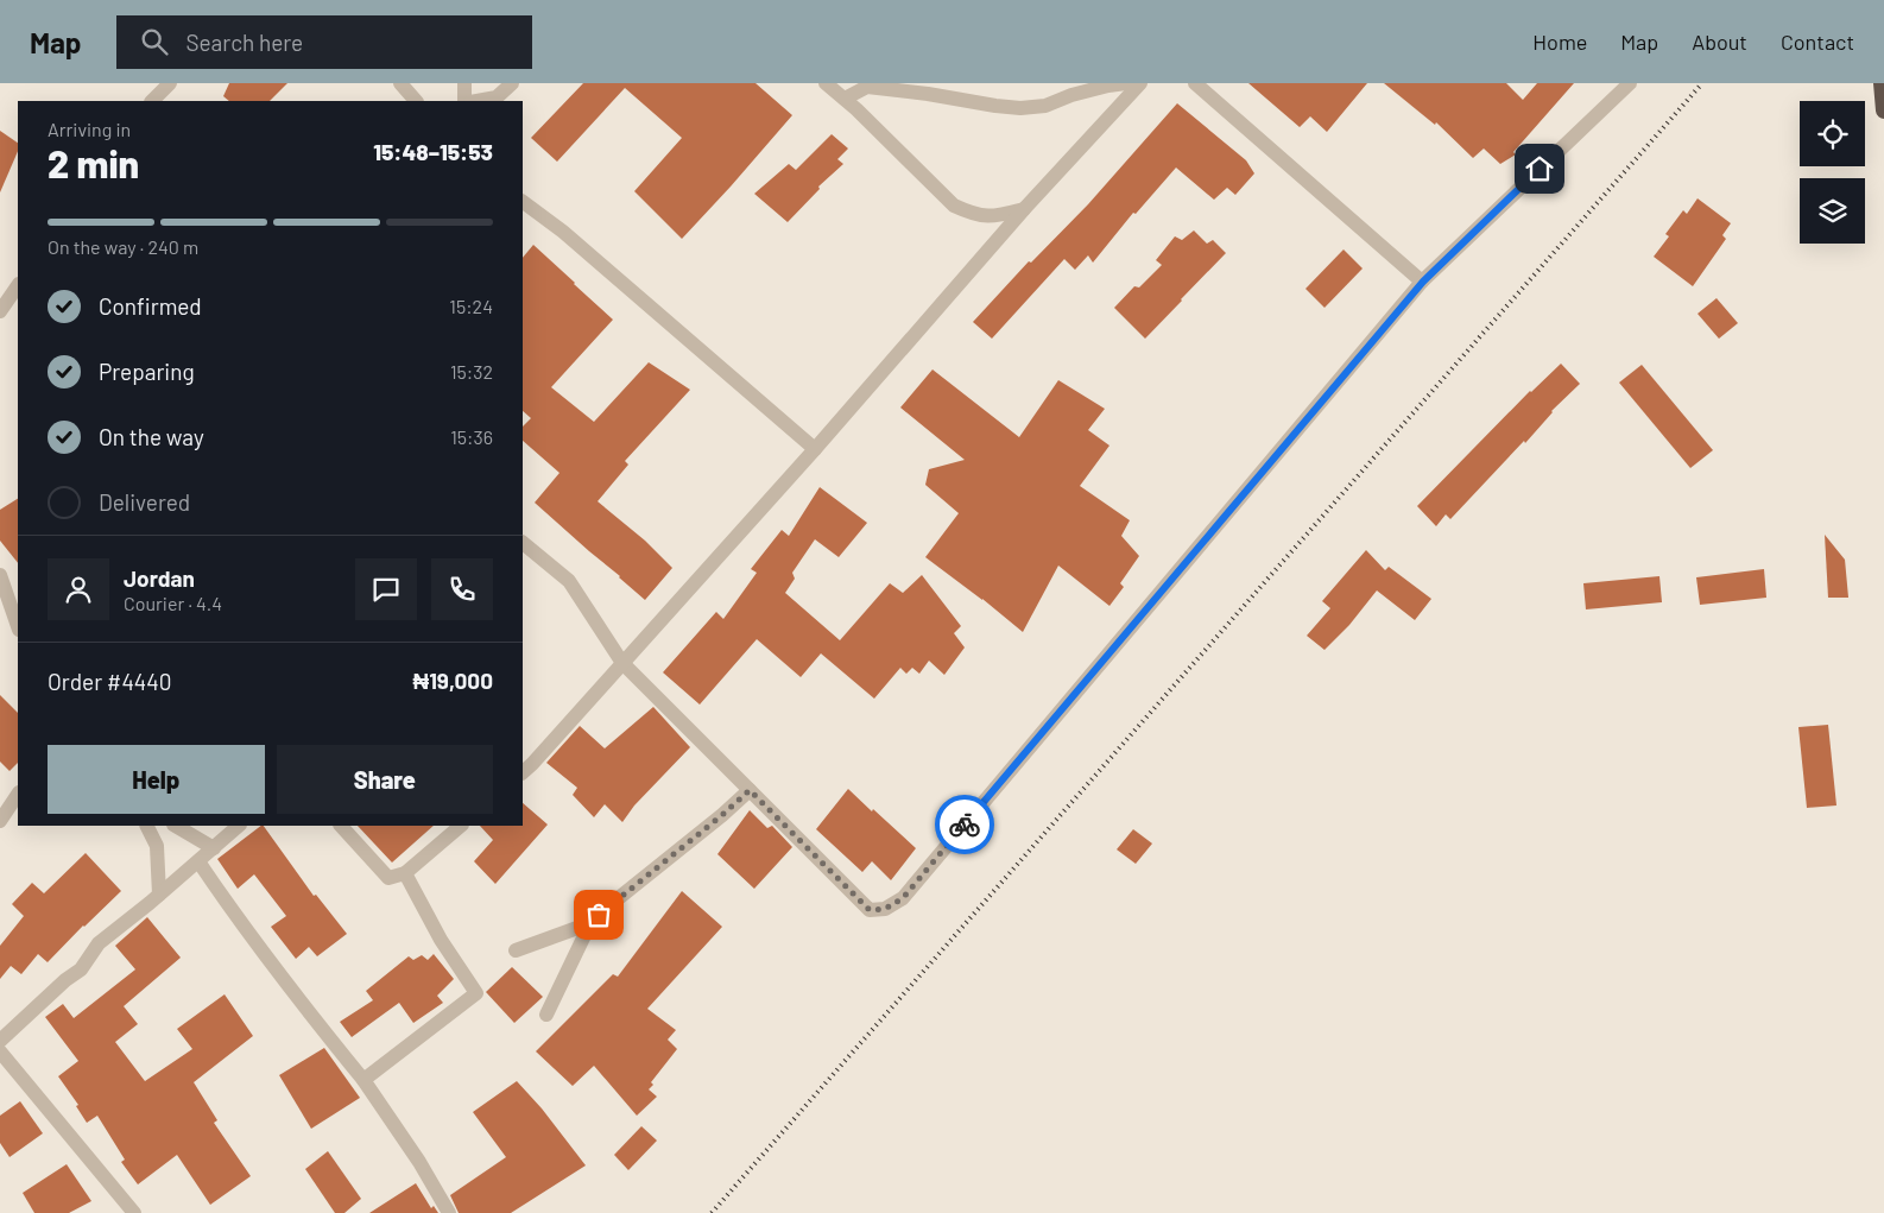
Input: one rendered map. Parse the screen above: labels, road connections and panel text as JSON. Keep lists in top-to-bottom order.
{
  "page": {
    "header": "Map",
    "search": "Search here",
    "nav": [
      "Home",
      "Map",
      "About",
      "Contact"
    ],
    "heading": ["2 min", "Arriving in", "15:48–15:53"],
    "panel": [
      "Jordan",
      "Courier · 4.4",
      "Order #4440",
      "₦19,000"
    ],
    "bar": "On the way · 240 m",
    "list": [
      ["Confirmed", "15:24"],
      ["Preparing", "15:32"],
      ["On the way", "15:36"],
      "Delivered"
    ],
    "buttons": ["Help", "Share"]
  }
}
